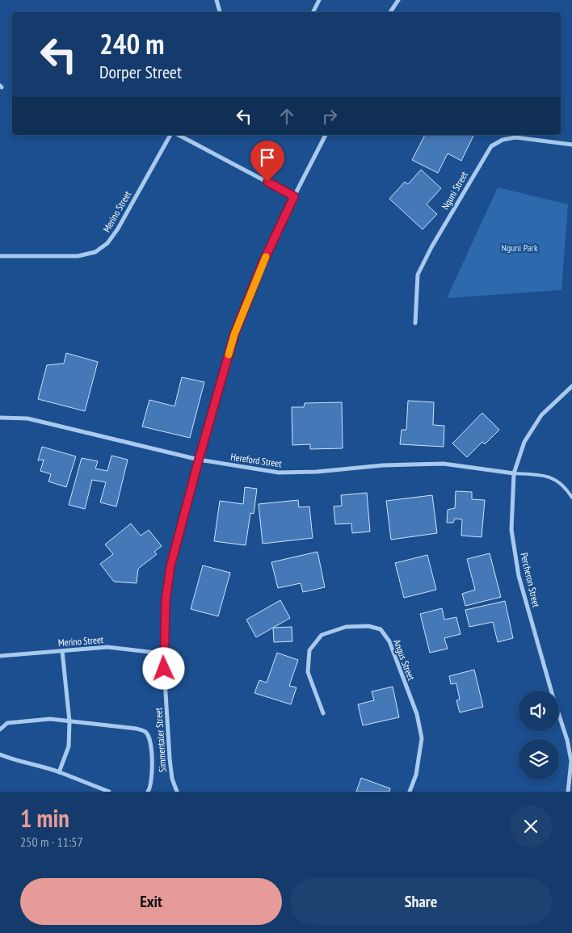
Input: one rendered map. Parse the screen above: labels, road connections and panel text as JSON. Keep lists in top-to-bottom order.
{
  "streets": {
    "street": [
      "Nguni Street",
      "Merino Street",
      "Hereford Street",
      "Percheron Street",
      "Angus Street",
      "Simmentaler Street"
    ]
  },
  "crossings": [
    ["Merino Street", "Simmentaler Street"],
    ["Hereford Street", "Percheron Street"],
    ["Hereford Street", "Simmentaler Street"]
  ],
  "parks": ["Nguni Park"],
  "page": {
    "turn": ["240 m", "Dorper Street"],
    "heading": ["1 min", "250 m · 11:57"],
    "buttons": ["Exit", "Share"]
  }
}
